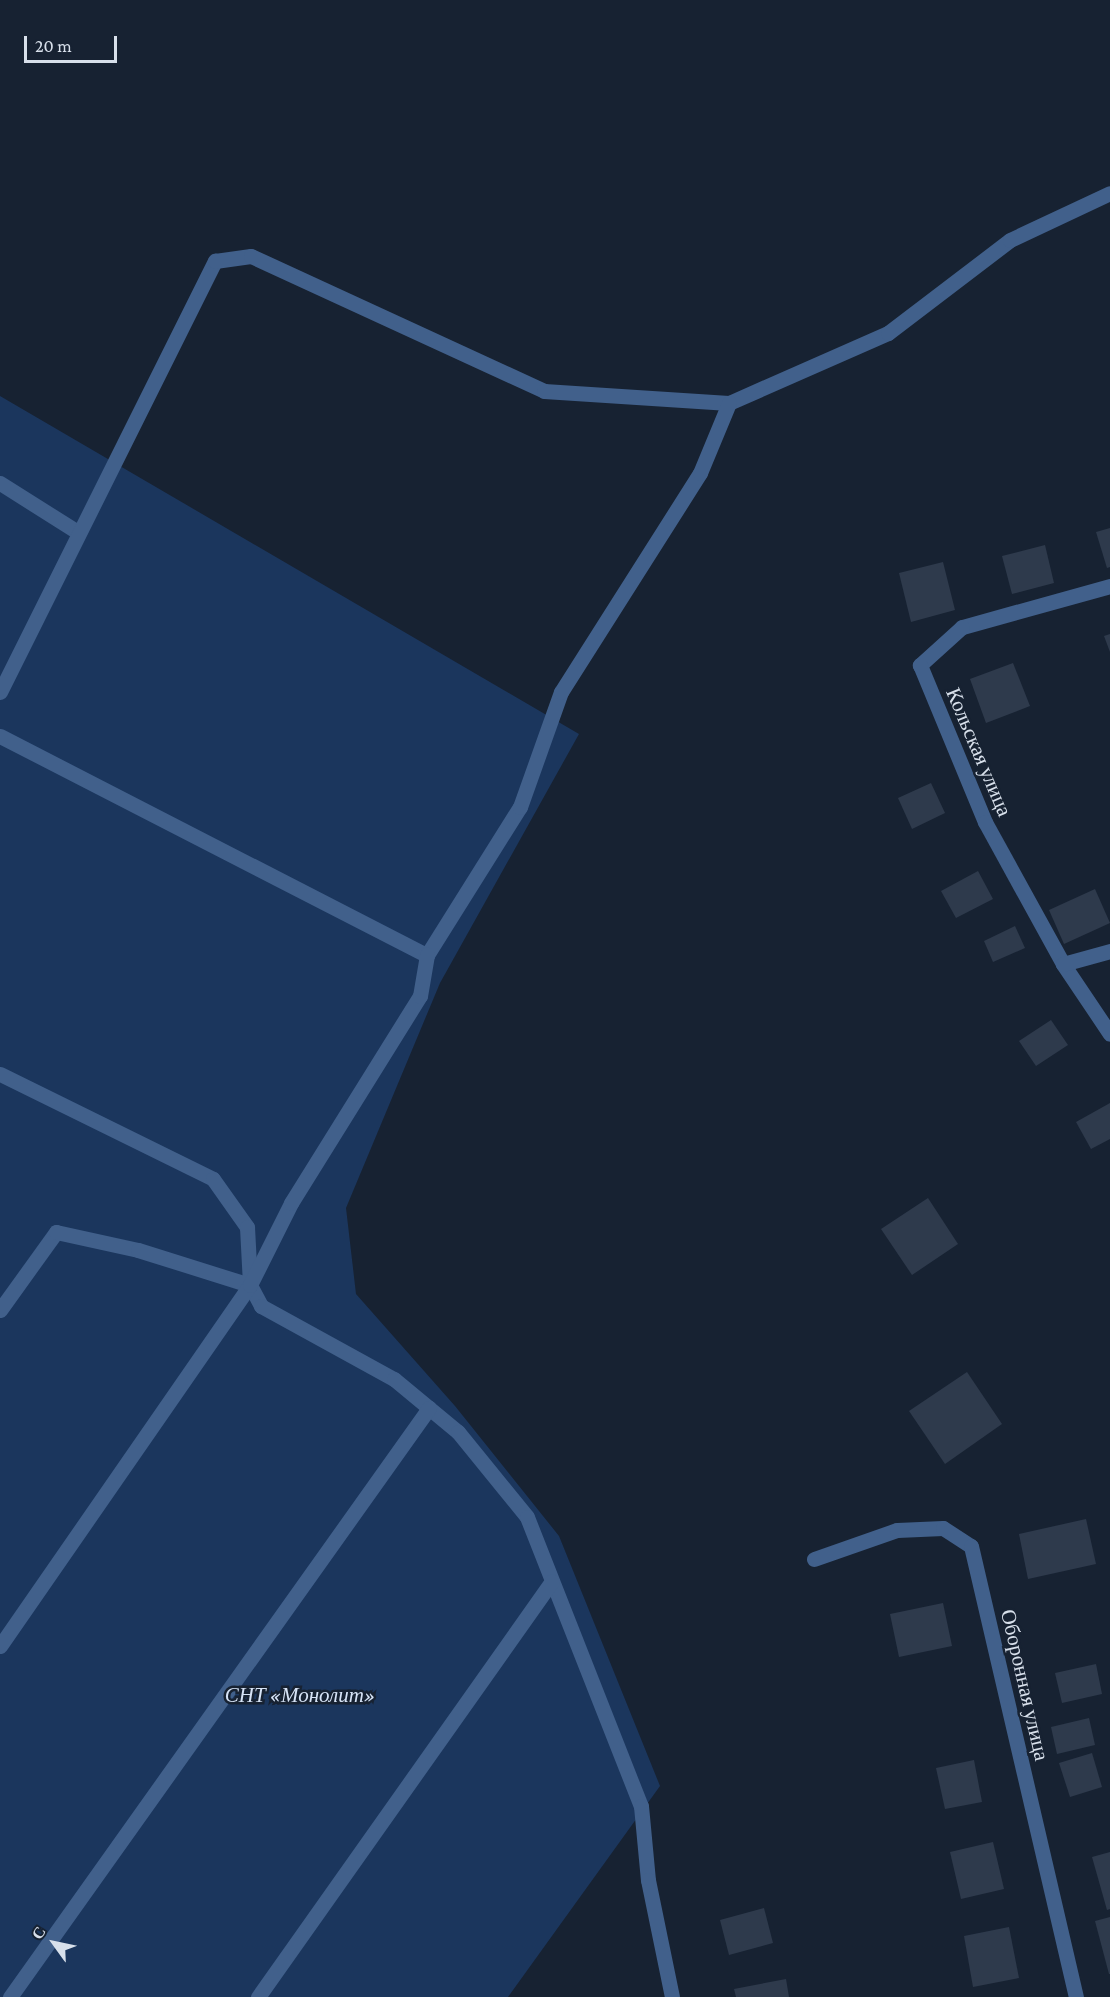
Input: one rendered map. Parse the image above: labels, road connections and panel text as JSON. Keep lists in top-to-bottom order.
{
  "streets": {
    "street": ["Кольская улица", "Оборонная улица"]
  },
  "parks": ["СНТ «Монолит»"],
  "scale_bar": "20 m",
  "north": "top left"
}
